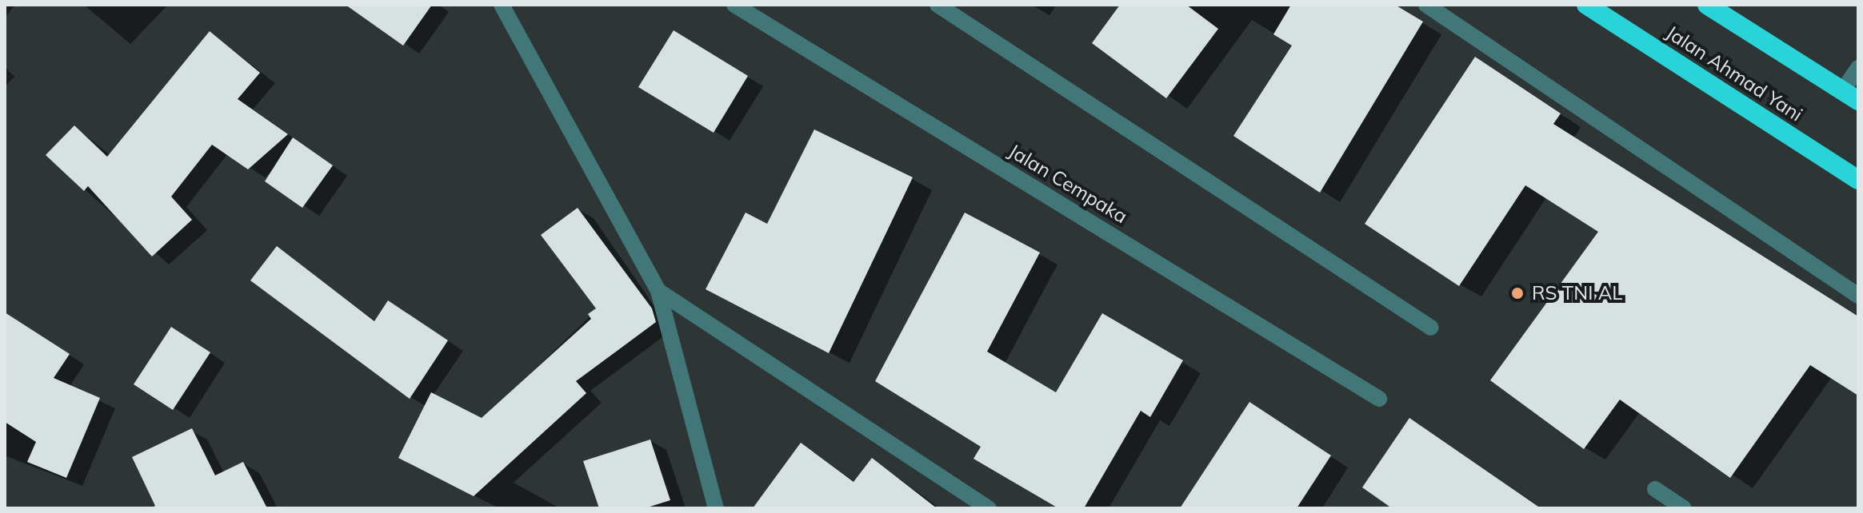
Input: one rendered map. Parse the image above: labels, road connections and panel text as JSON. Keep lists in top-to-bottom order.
{
  "streets": {
    "highway": ["Jalan Ahmad Yani"],
    "street": ["Jalan Cempaka"]
  },
  "places": ["RS TNI AL"]
}
